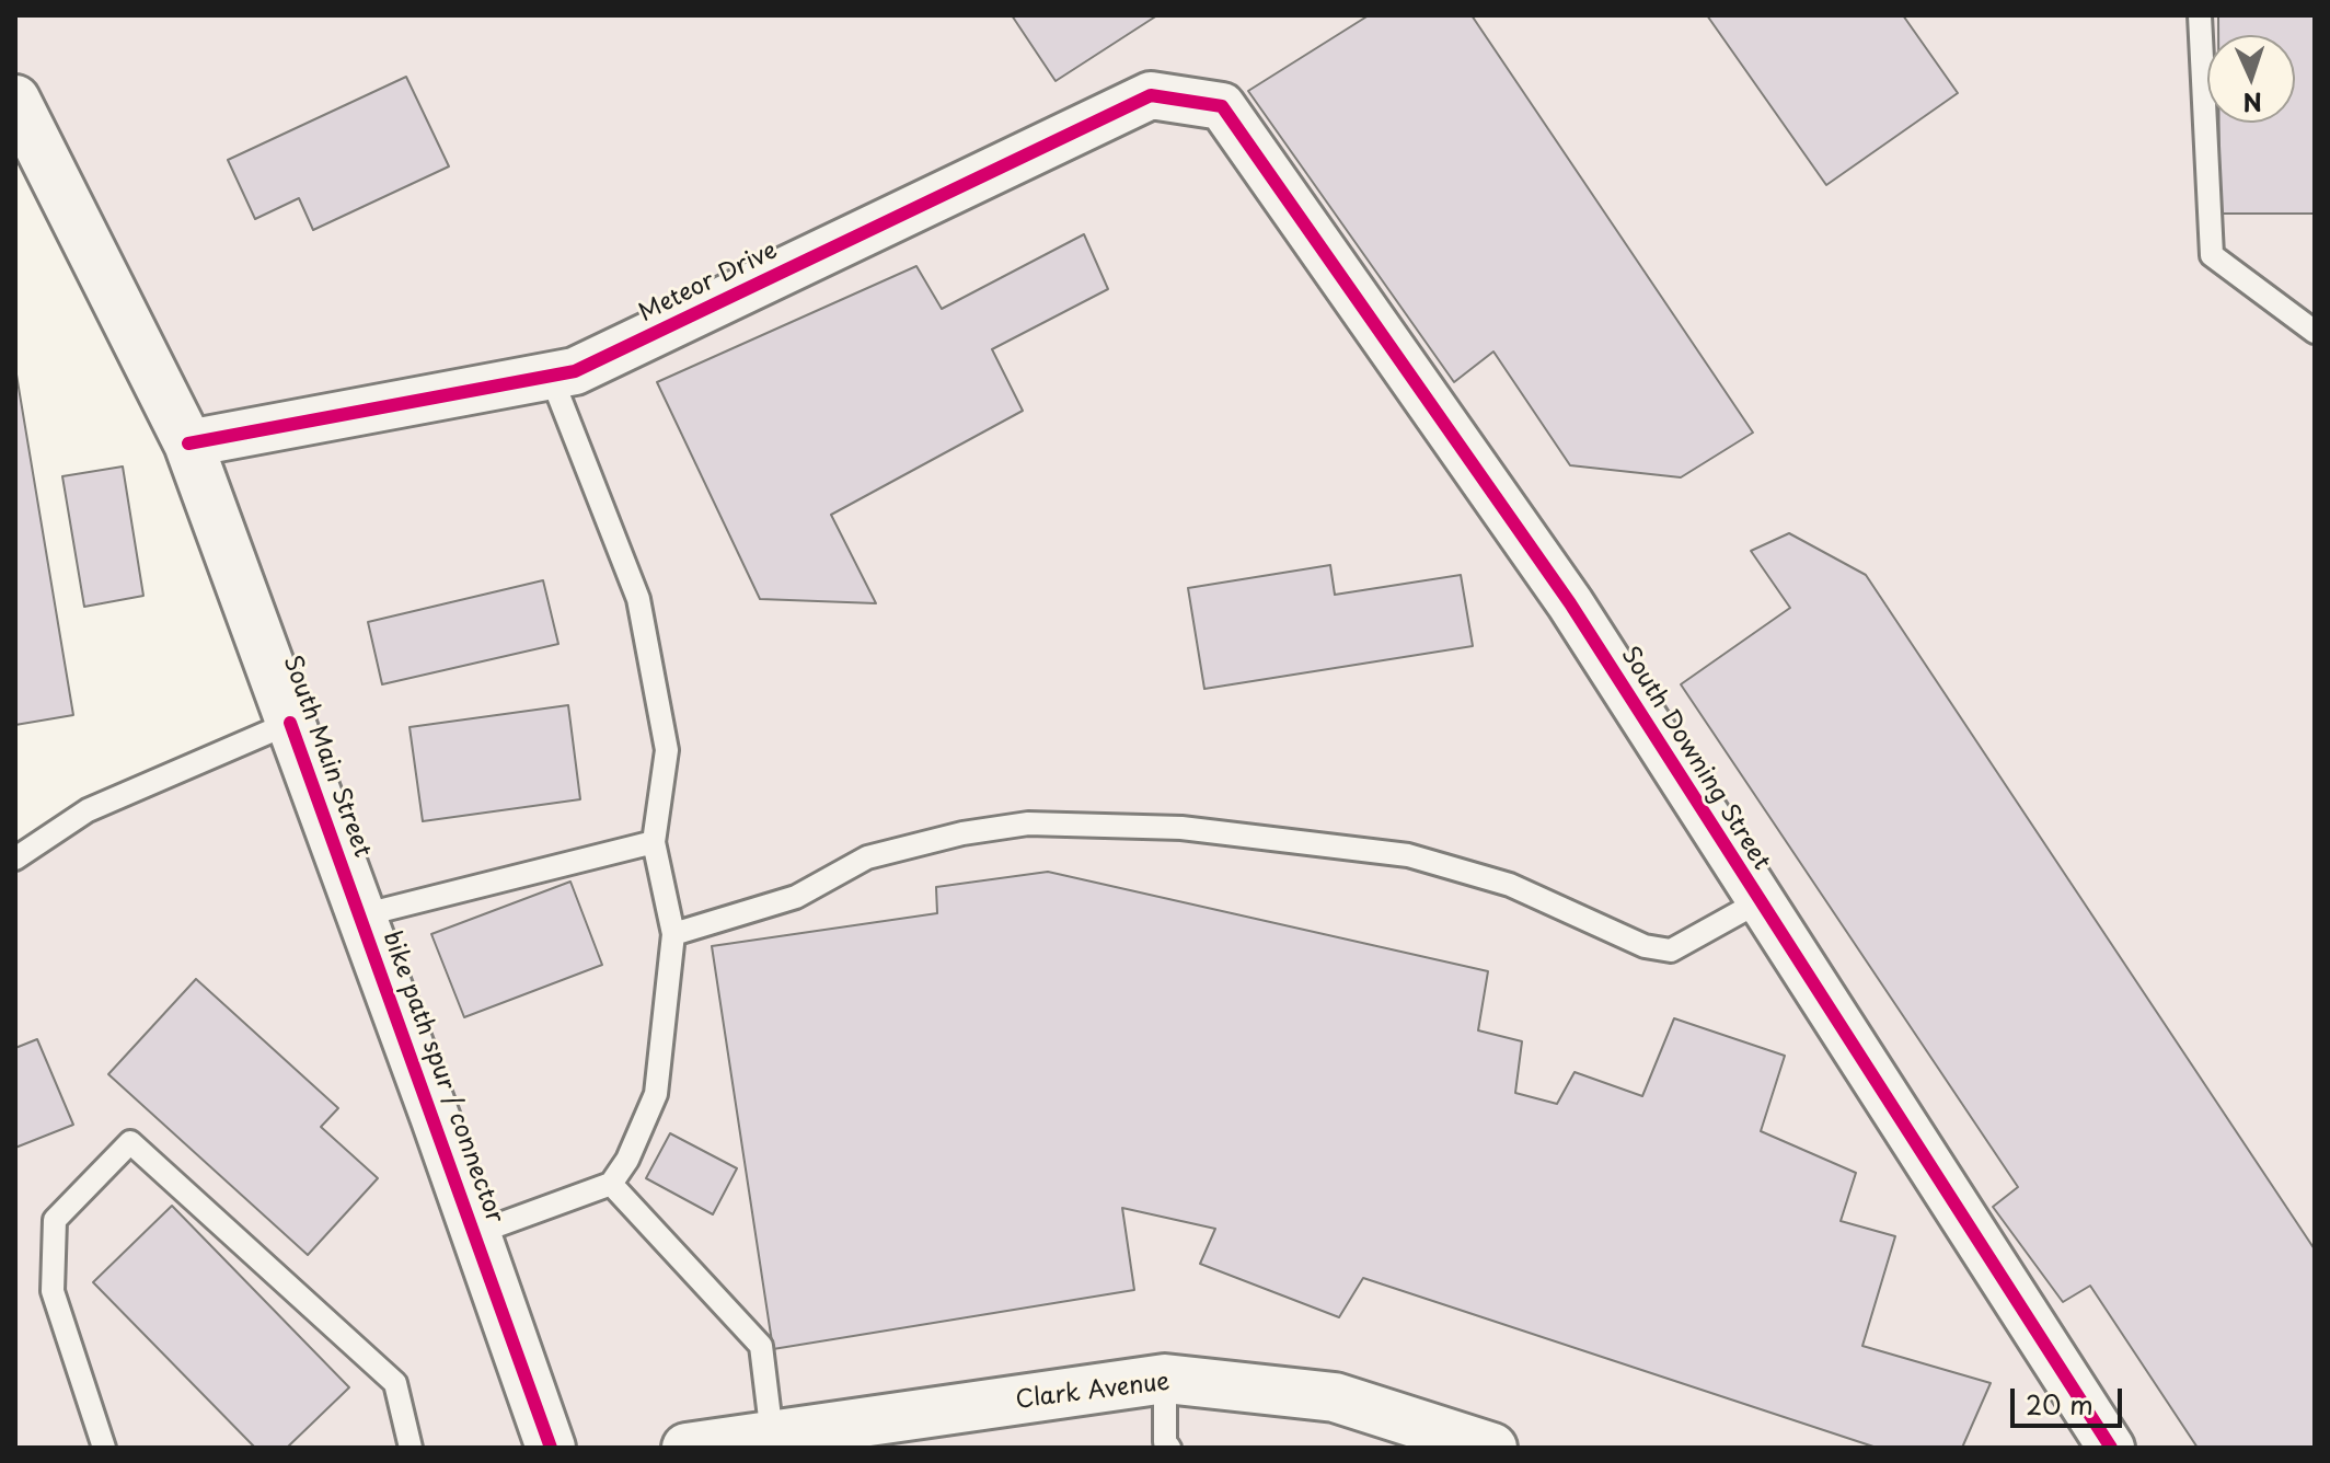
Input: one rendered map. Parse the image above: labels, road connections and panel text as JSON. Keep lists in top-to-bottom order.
{
  "streets": {
    "main road": ["South Main Street", "Clark Avenue"],
    "street": ["Meteor Drive", "South Downing Street"],
    "cycle path": ["bike path spur / connector"]
  },
  "crossings": [
    ["Meteor Drive", "South Main Street"],
    ["Meteor Drive", "South Downing Street"]
  ],
  "scale_bar": "20 m",
  "north": "bottom"
}
